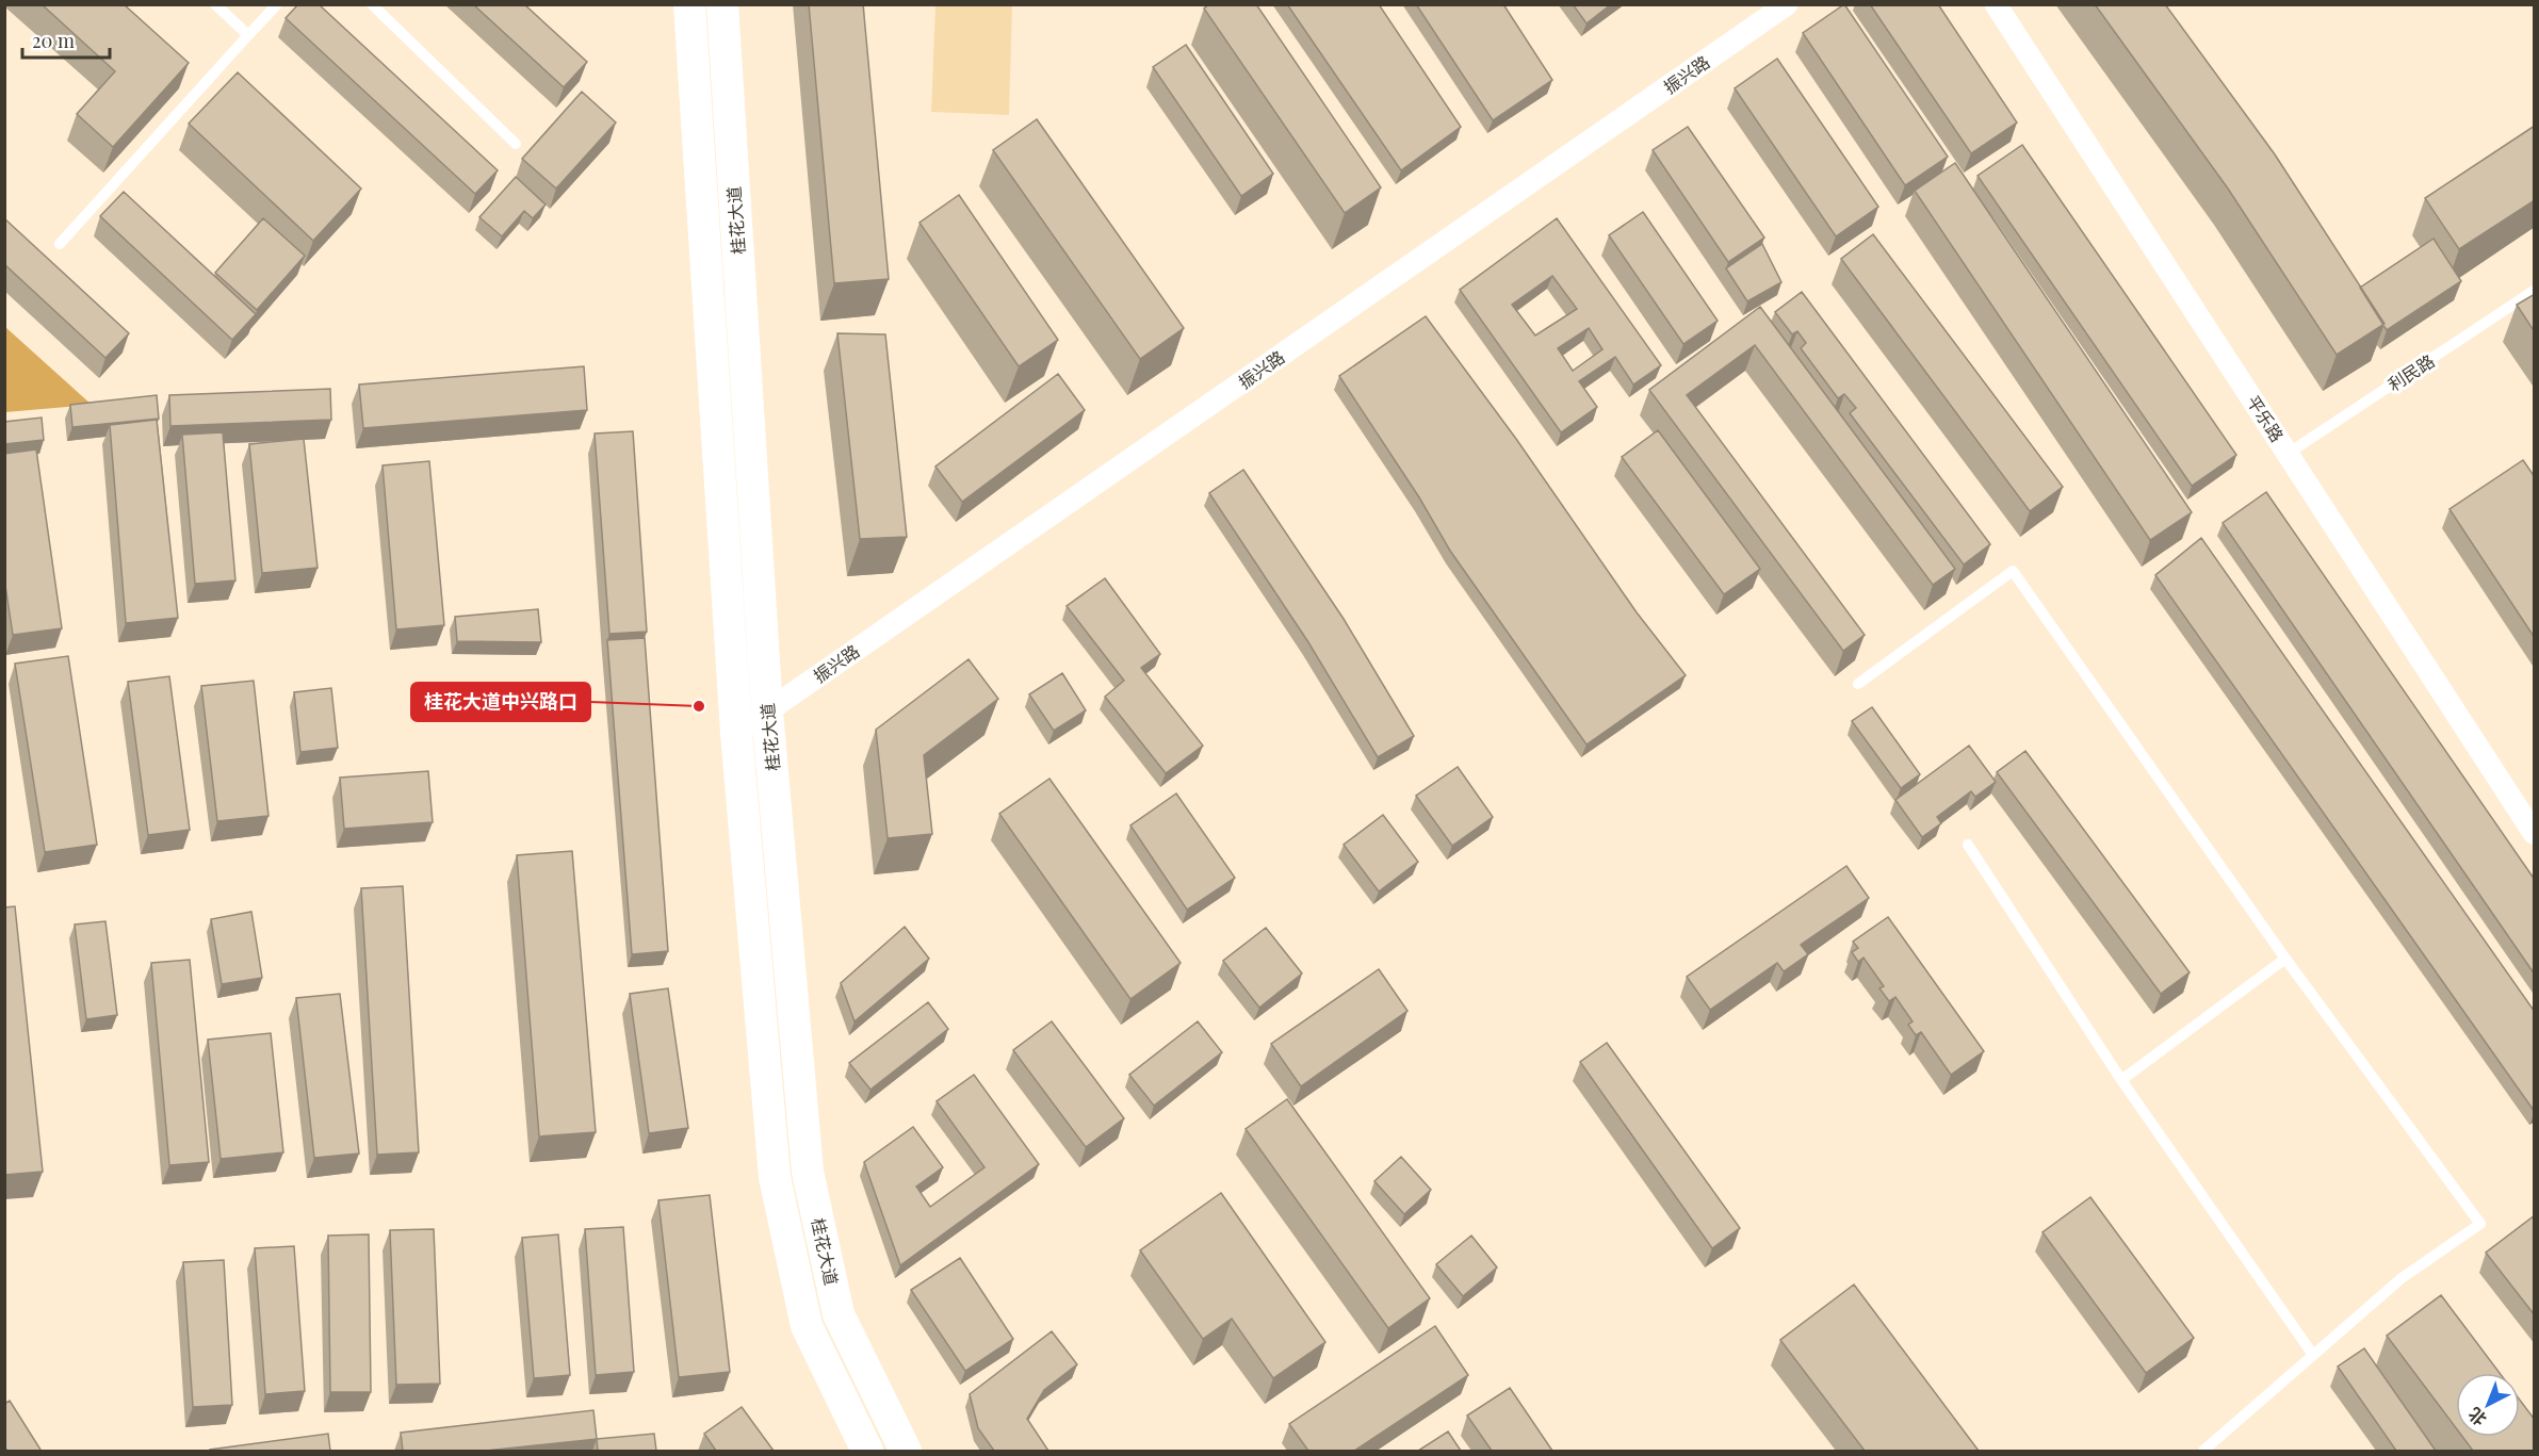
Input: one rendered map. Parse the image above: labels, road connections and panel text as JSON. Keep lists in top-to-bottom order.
{
  "streets": {
    "main road": ["桂花大道"],
    "street": ["振兴路", "平乐路"],
    "lane": ["利民路"]
  },
  "crossings": [
    ["振兴路", "桂花大道"],
    ["利民路", "平乐路"]
  ],
  "places": ["桂花大道中兴路口"],
  "scale_bar": "20 m",
  "north": "bottom left"
}
